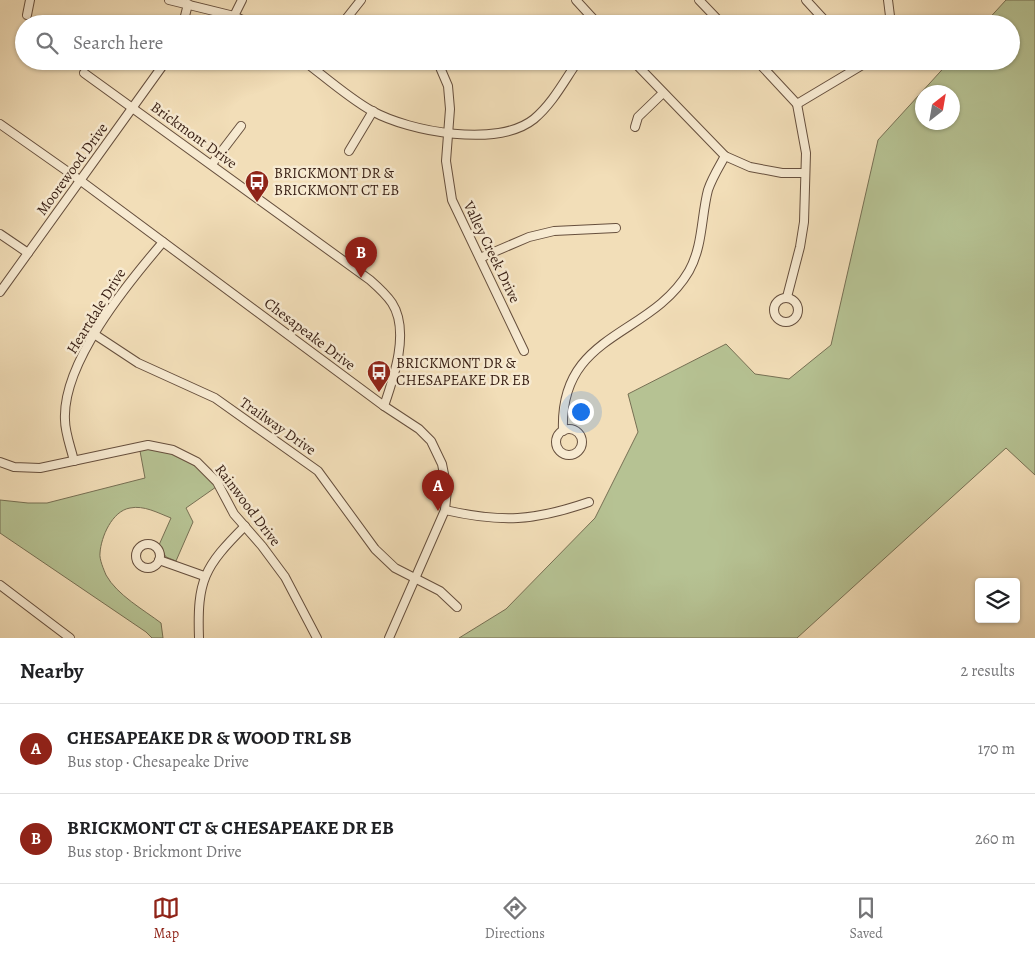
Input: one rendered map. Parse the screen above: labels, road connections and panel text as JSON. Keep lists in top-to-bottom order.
{
  "streets": {
    "street": [
      "Brickmont Drive",
      "Moorewood Drive",
      "Valley Creek Drive",
      "Heartdale Drive",
      "Chesapeake Drive",
      "Trailway Drive",
      "Rainwood Drive"
    ]
  },
  "crossings": [
    ["Brickmont Drive", "Moorewood Drive"],
    ["Brickmont Drive", "Chesapeake Drive"],
    ["Moorewood Drive", "Chesapeake Drive"],
    ["Heartdale Drive", "Chesapeake Drive"],
    ["Heartdale Drive", "Trailway Drive"],
    ["Heartdale Drive", "Rainwood Drive"],
    ["Chesapeake Drive", "Trailway Drive"]
  ],
  "places": {
    "bus stop": ["BRICKMONT DR & BRICKMONT CT EB", "BRICKMONT DR & CHESAPEAKE DR EB"]
  },
  "north": "top right",
  "page": {
    "search": "Search here",
    "pins": ["B", "A"],
    "heading": ["Nearby", "2 results"],
    "list": [
      {
        "mark": "A",
        "name": "CHESAPEAKE DR & WOOD TRL SB",
        "note": "Bus stop · Chesapeake Drive",
        "value": "170 m"
      },
      {
        "mark": "B",
        "name": "BRICKMONT CT & CHESAPEAKE DR EB",
        "note": "Bus stop · Brickmont Drive",
        "value": "260 m"
      }
    ],
    "nav": ["Map", "Directions", "Saved"]
  }
}
